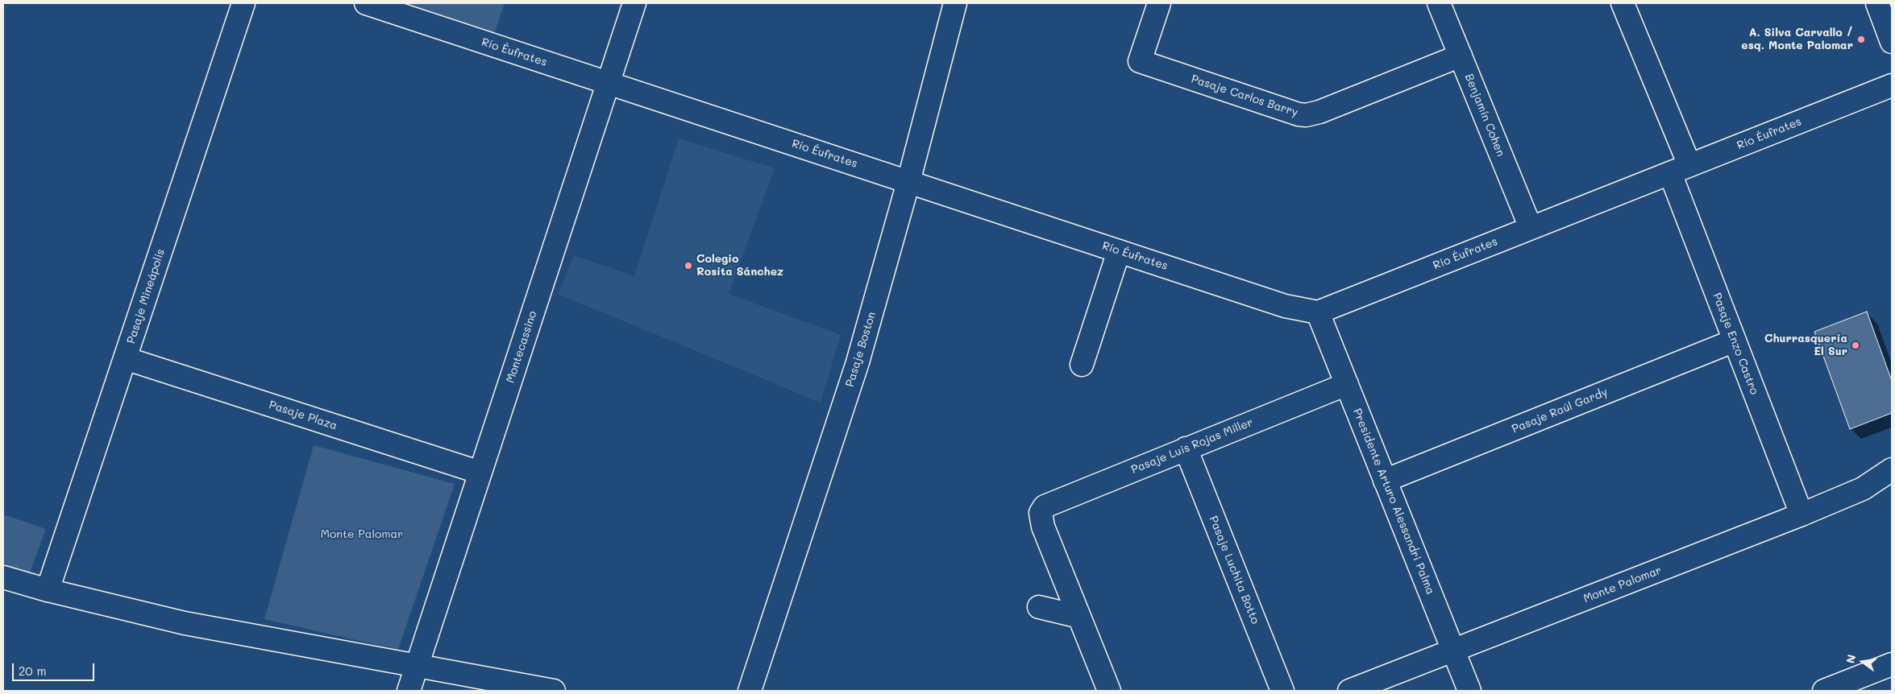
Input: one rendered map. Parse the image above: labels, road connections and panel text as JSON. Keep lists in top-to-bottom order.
{
  "streets": {
    "street": [
      "Río Éufrates",
      "Pasaje Carlos Barry",
      "Benjamín Cohen",
      "Pasaje Mineápolis",
      "Pasaje Enzo Castro",
      "Montecassino",
      "Pasaje Boston",
      "Pasaje Raúl Gardy",
      "Pasaje Plaza",
      "Pasaje Luis Rojas Miller",
      "Presidente Arturo Alessandri Palma",
      "Pasaje Luchita Botto",
      "Monte Palomar"
    ]
  },
  "crossings": [
    ["Río Éufrates", "Benjamín Cohen"],
    ["Río Éufrates", "Pasaje Enzo Castro"],
    ["Río Éufrates", "Montecassino"],
    ["Río Éufrates", "Pasaje Boston"],
    ["Río Éufrates", "Presidente Arturo Alessandri Palma"],
    ["Pasaje Carlos Barry", "Benjamín Cohen"],
    ["Pasaje Mineápolis", "Pasaje Plaza"],
    ["Pasaje Enzo Castro", "Pasaje Raúl Gardy"],
    ["Pasaje Enzo Castro", "Monte Palomar"],
    ["Montecassino", "Pasaje Plaza"],
    ["Pasaje Raúl Gardy", "Presidente Arturo Alessandri Palma"],
    ["Pasaje Luis Rojas Miller", "Presidente Arturo Alessandri Palma"],
    ["Pasaje Luis Rojas Miller", "Pasaje Luchita Botto"],
    ["Presidente Arturo Alessandri Palma", "Monte Palomar"]
  ],
  "parks": ["Monte Palomar"],
  "places": ["A. Silva Carvallo / esq. Monte Palomar", "Colegio Rosita Sánchez", "Churrasquería El Sur"],
  "scale_bar": "20 m",
  "north": "left"
}
